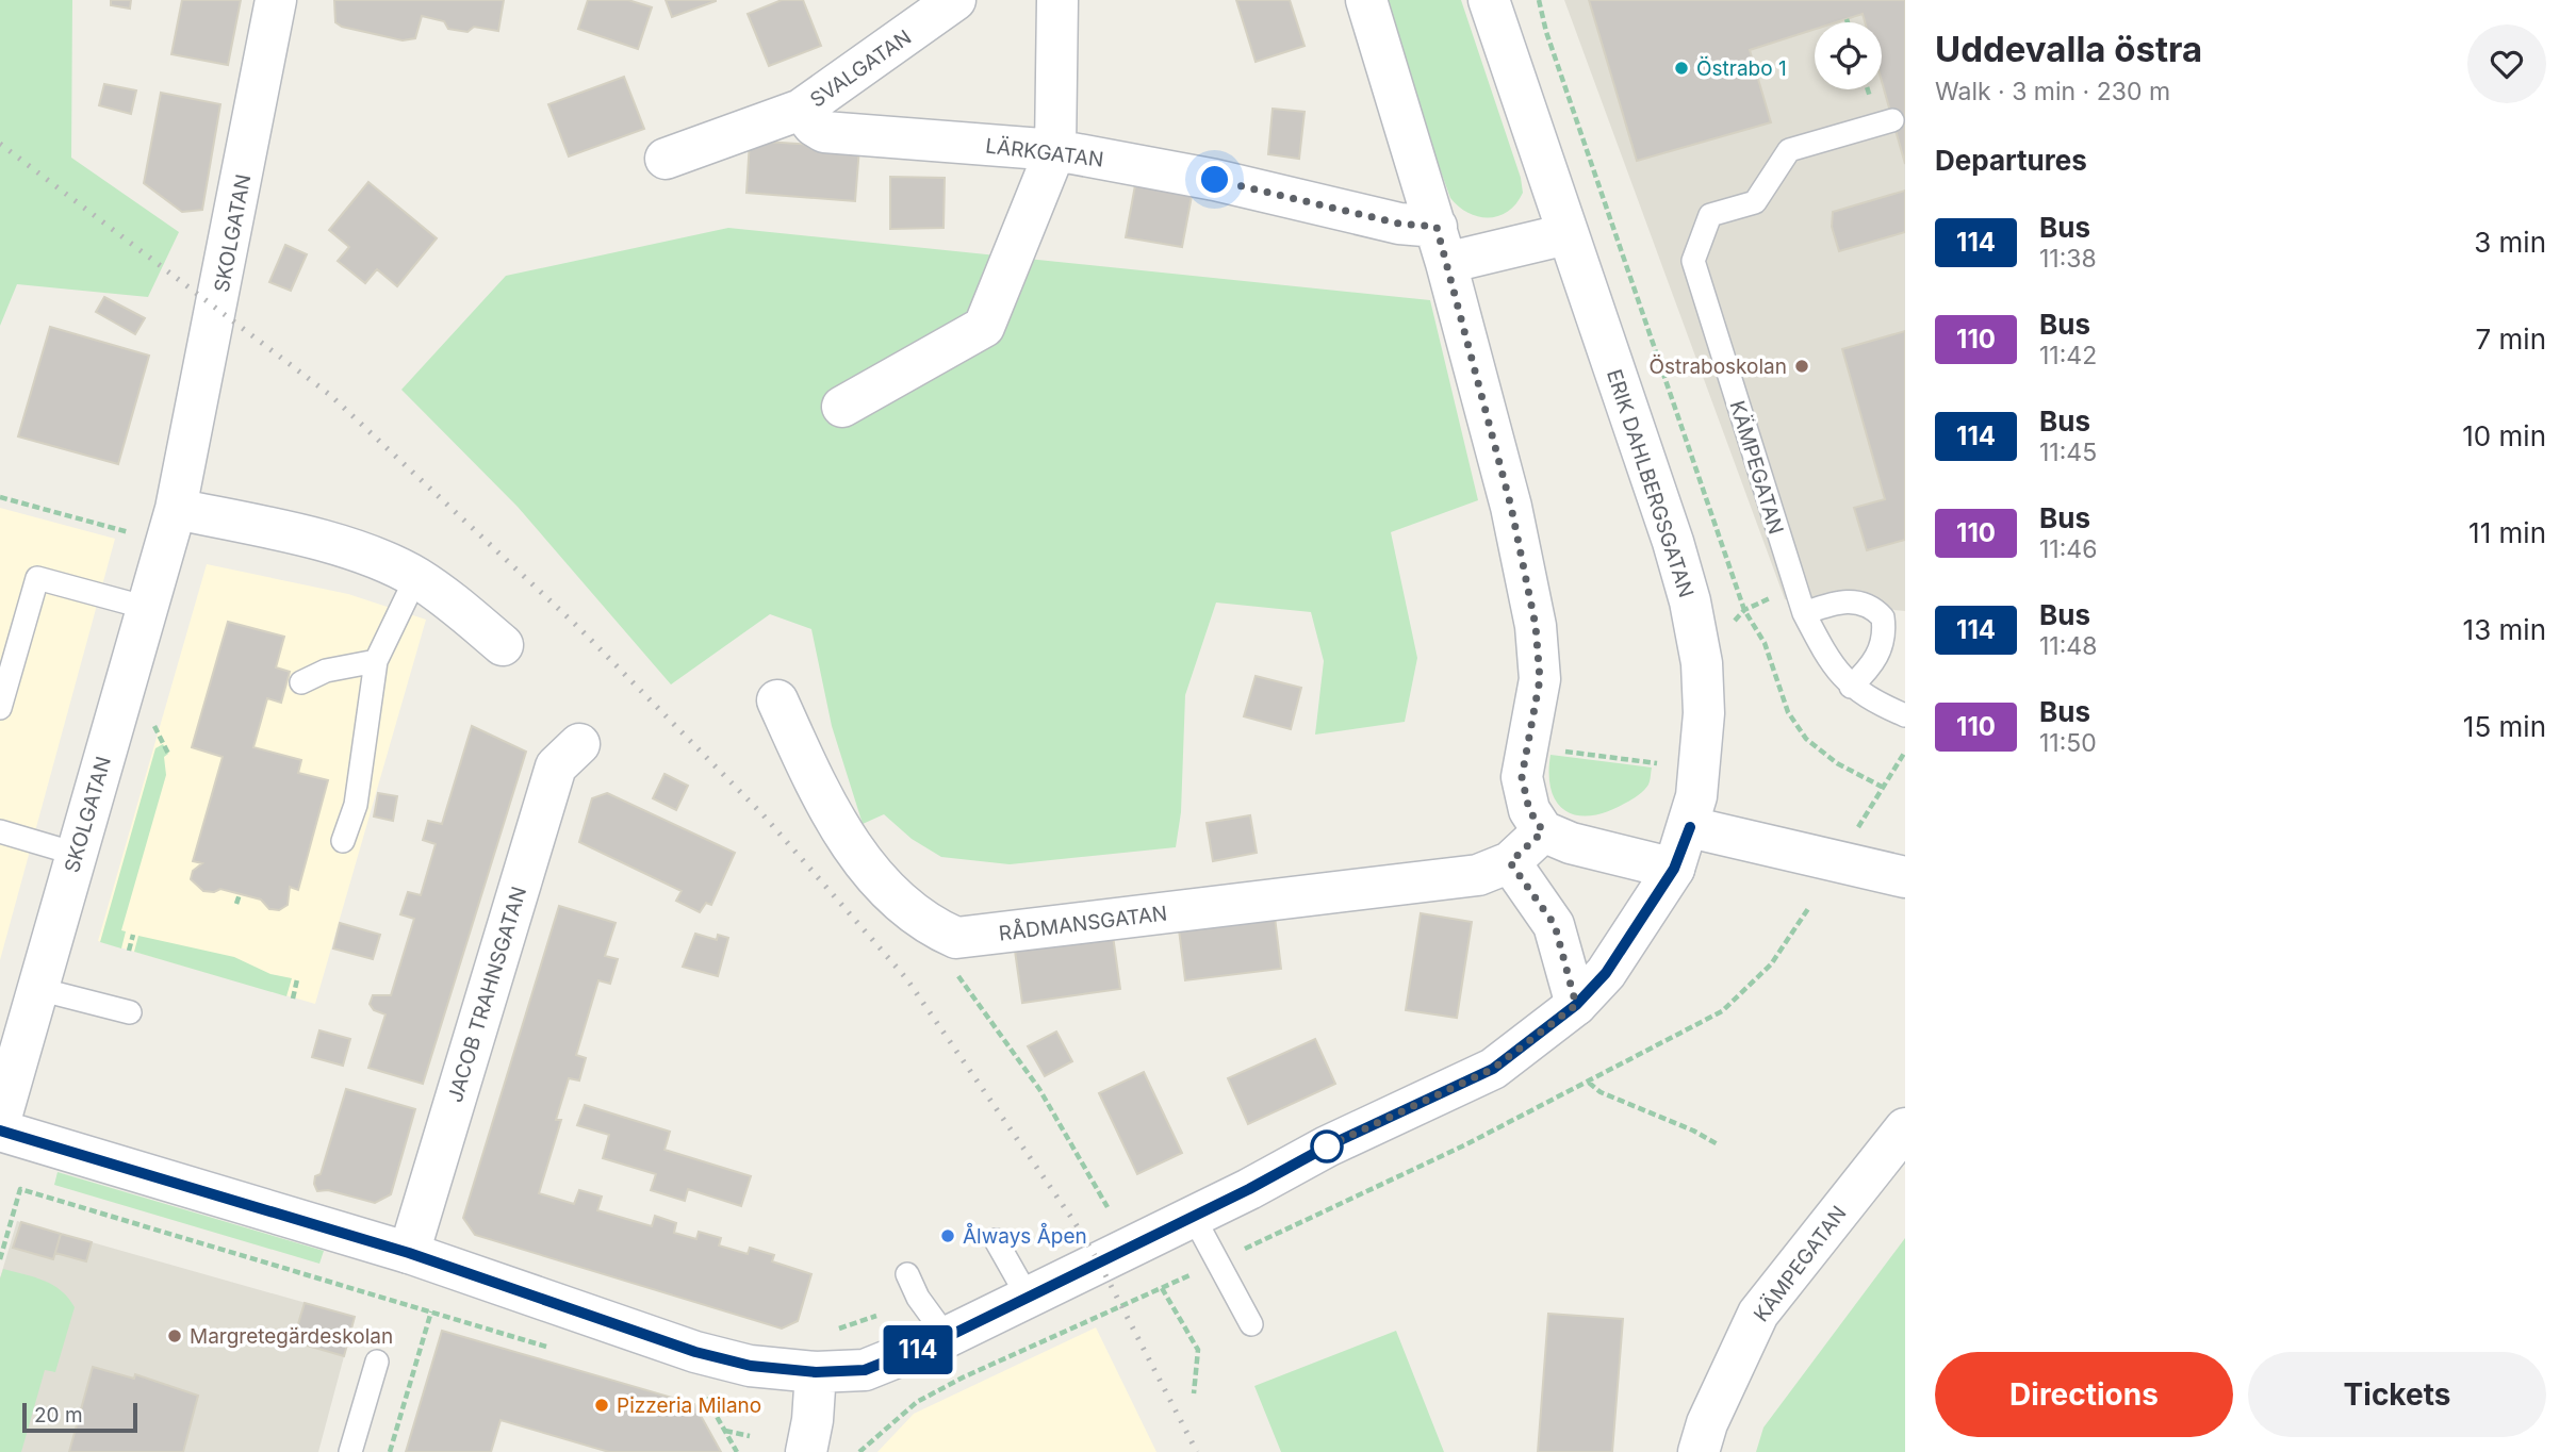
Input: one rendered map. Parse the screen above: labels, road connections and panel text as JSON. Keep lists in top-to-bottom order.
{
  "streets": {
    "street": [
      "SVALGATAN",
      "LÄRKGATAN",
      "SKOLGATAN",
      "KÄMPEGATAN",
      "ERIK DAHLBERGSGATAN",
      "RÅDMANSGATAN",
      "JACOB TRAHNSGATAN"
    ]
  },
  "crossings": [
    ["SVALGATAN", "LÄRKGATAN"],
    ["ERIK DAHLBERGSGATAN", "JACOB TRAHNSGATAN"]
  ],
  "places": [
    "Östrabo 1",
    "Östraboskolan",
    "Ålways Åpen",
    "Margretegärdeskolan",
    "Pizzeria Milano"
  ],
  "lines": ["bus line 114"],
  "scale_bar": "20 m",
  "page": {
    "on_map": "114",
    "heading": [
      ["Uddevalla östra", "Walk · 3 min · 230 m"],
      "Departures"
    ],
    "list": [
      {
        "mark": "114",
        "name": "Bus",
        "note": "11:38",
        "value": "3 min"
      },
      {
        "mark": "110",
        "name": "Bus",
        "note": "11:42",
        "value": "7 min"
      },
      {
        "mark": "114",
        "name": "Bus",
        "note": "11:45",
        "value": "10 min"
      },
      {
        "mark": "110",
        "name": "Bus",
        "note": "11:46",
        "value": "11 min"
      },
      {
        "mark": "114",
        "name": "Bus",
        "note": "11:48",
        "value": "13 min"
      },
      {
        "mark": "110",
        "name": "Bus",
        "note": "11:50",
        "value": "15 min"
      }
    ],
    "buttons": ["Directions", "Tickets"],
    "scale": "20 m"
  }
}
